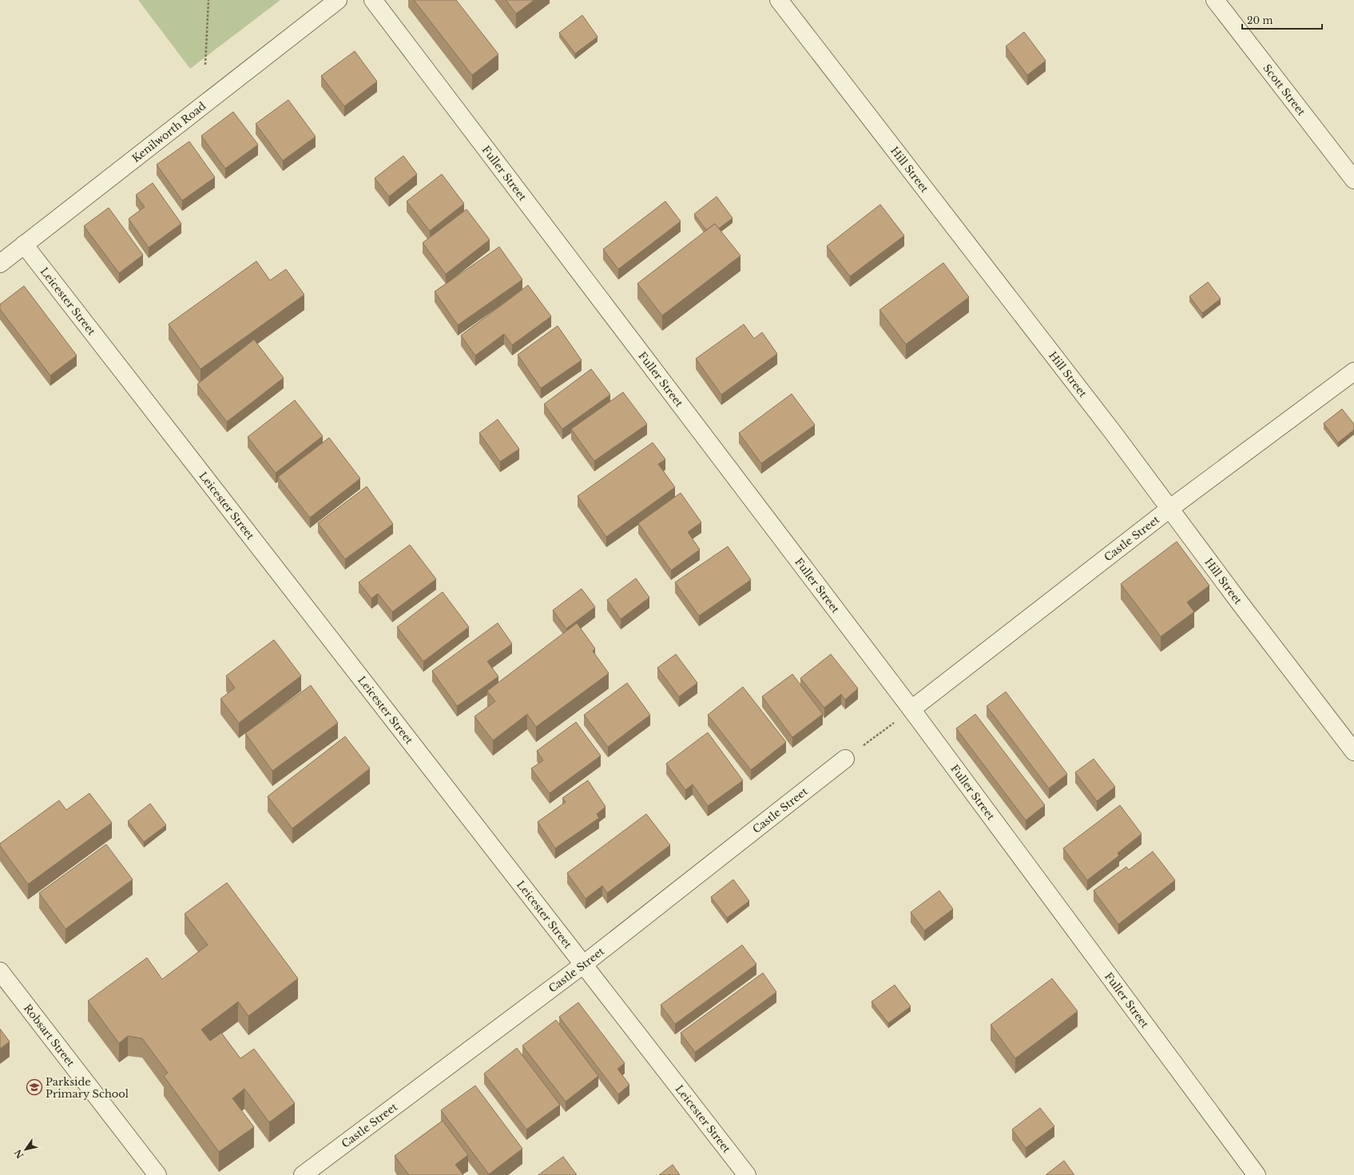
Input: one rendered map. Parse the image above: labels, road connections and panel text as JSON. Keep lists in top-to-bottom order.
{
  "streets": {
    "street": [
      "Scott Street",
      "Kenilworth Road",
      "Hill Street",
      "Fuller Street",
      "Leicester Street",
      "Castle Street",
      "Robsart Street"
    ]
  },
  "crossings": [
    ["Kenilworth Road", "Leicester Street"],
    ["Hill Street", "Castle Street"],
    ["Fuller Street", "Castle Street"],
    ["Leicester Street", "Castle Street"]
  ],
  "places": {
    "school or university": ["Parkside Primary School"]
  },
  "scale_bar": "20 m",
  "north": "bottom left"
}
